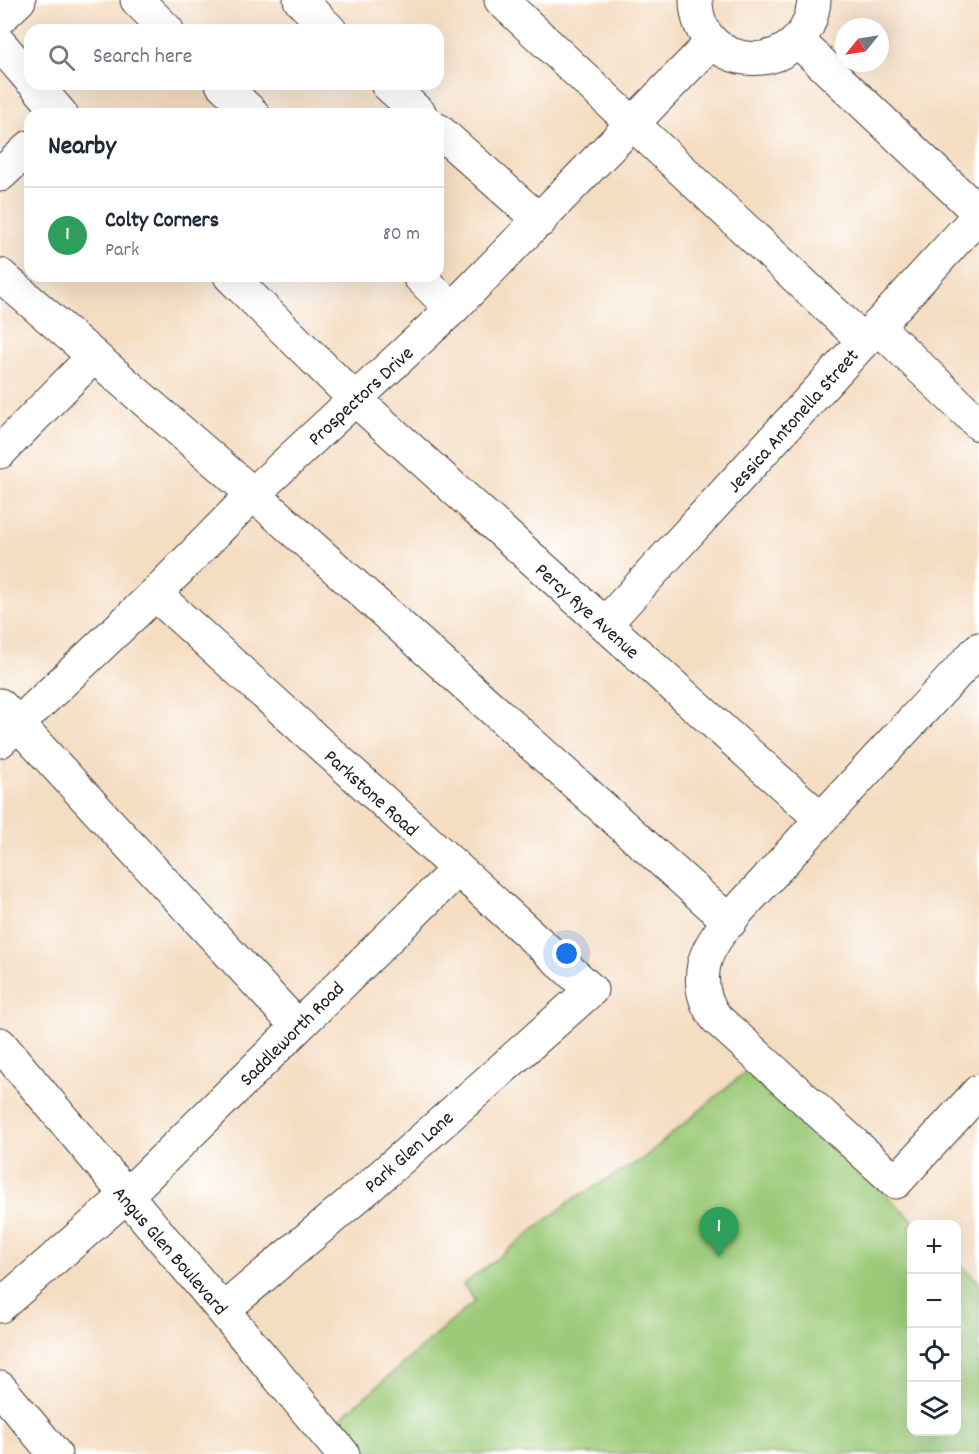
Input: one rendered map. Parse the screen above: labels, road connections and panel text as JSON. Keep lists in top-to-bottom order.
{
  "streets": {
    "street": [
      "Prospectors Drive",
      "Jessica Antonella Street",
      "Percy Rye Avenue",
      "Parkstone Road",
      "Saddleworth Road",
      "Park Glen Lane",
      "Angus Glen Boulevard"
    ]
  },
  "crossings": [
    ["Prospectors Drive", "Percy Rye Avenue"],
    ["Prospectors Drive", "Parkstone Road"],
    ["Jessica Antonella Street", "Percy Rye Avenue"],
    ["Parkstone Road", "Saddleworth Road"],
    ["Parkstone Road", "Park Glen Lane"],
    ["Saddleworth Road", "Angus Glen Boulevard"],
    ["Park Glen Lane", "Angus Glen Boulevard"]
  ],
  "north": "bottom left",
  "page": {
    "search": "Search here",
    "heading": "Nearby",
    "list": [
      {
        "mark": "1",
        "name": "Colty Corners",
        "note": "Park",
        "value": "80 m"
      }
    ],
    "pins": "1",
    "map_buttons": ["+", "−"]
  }
}
